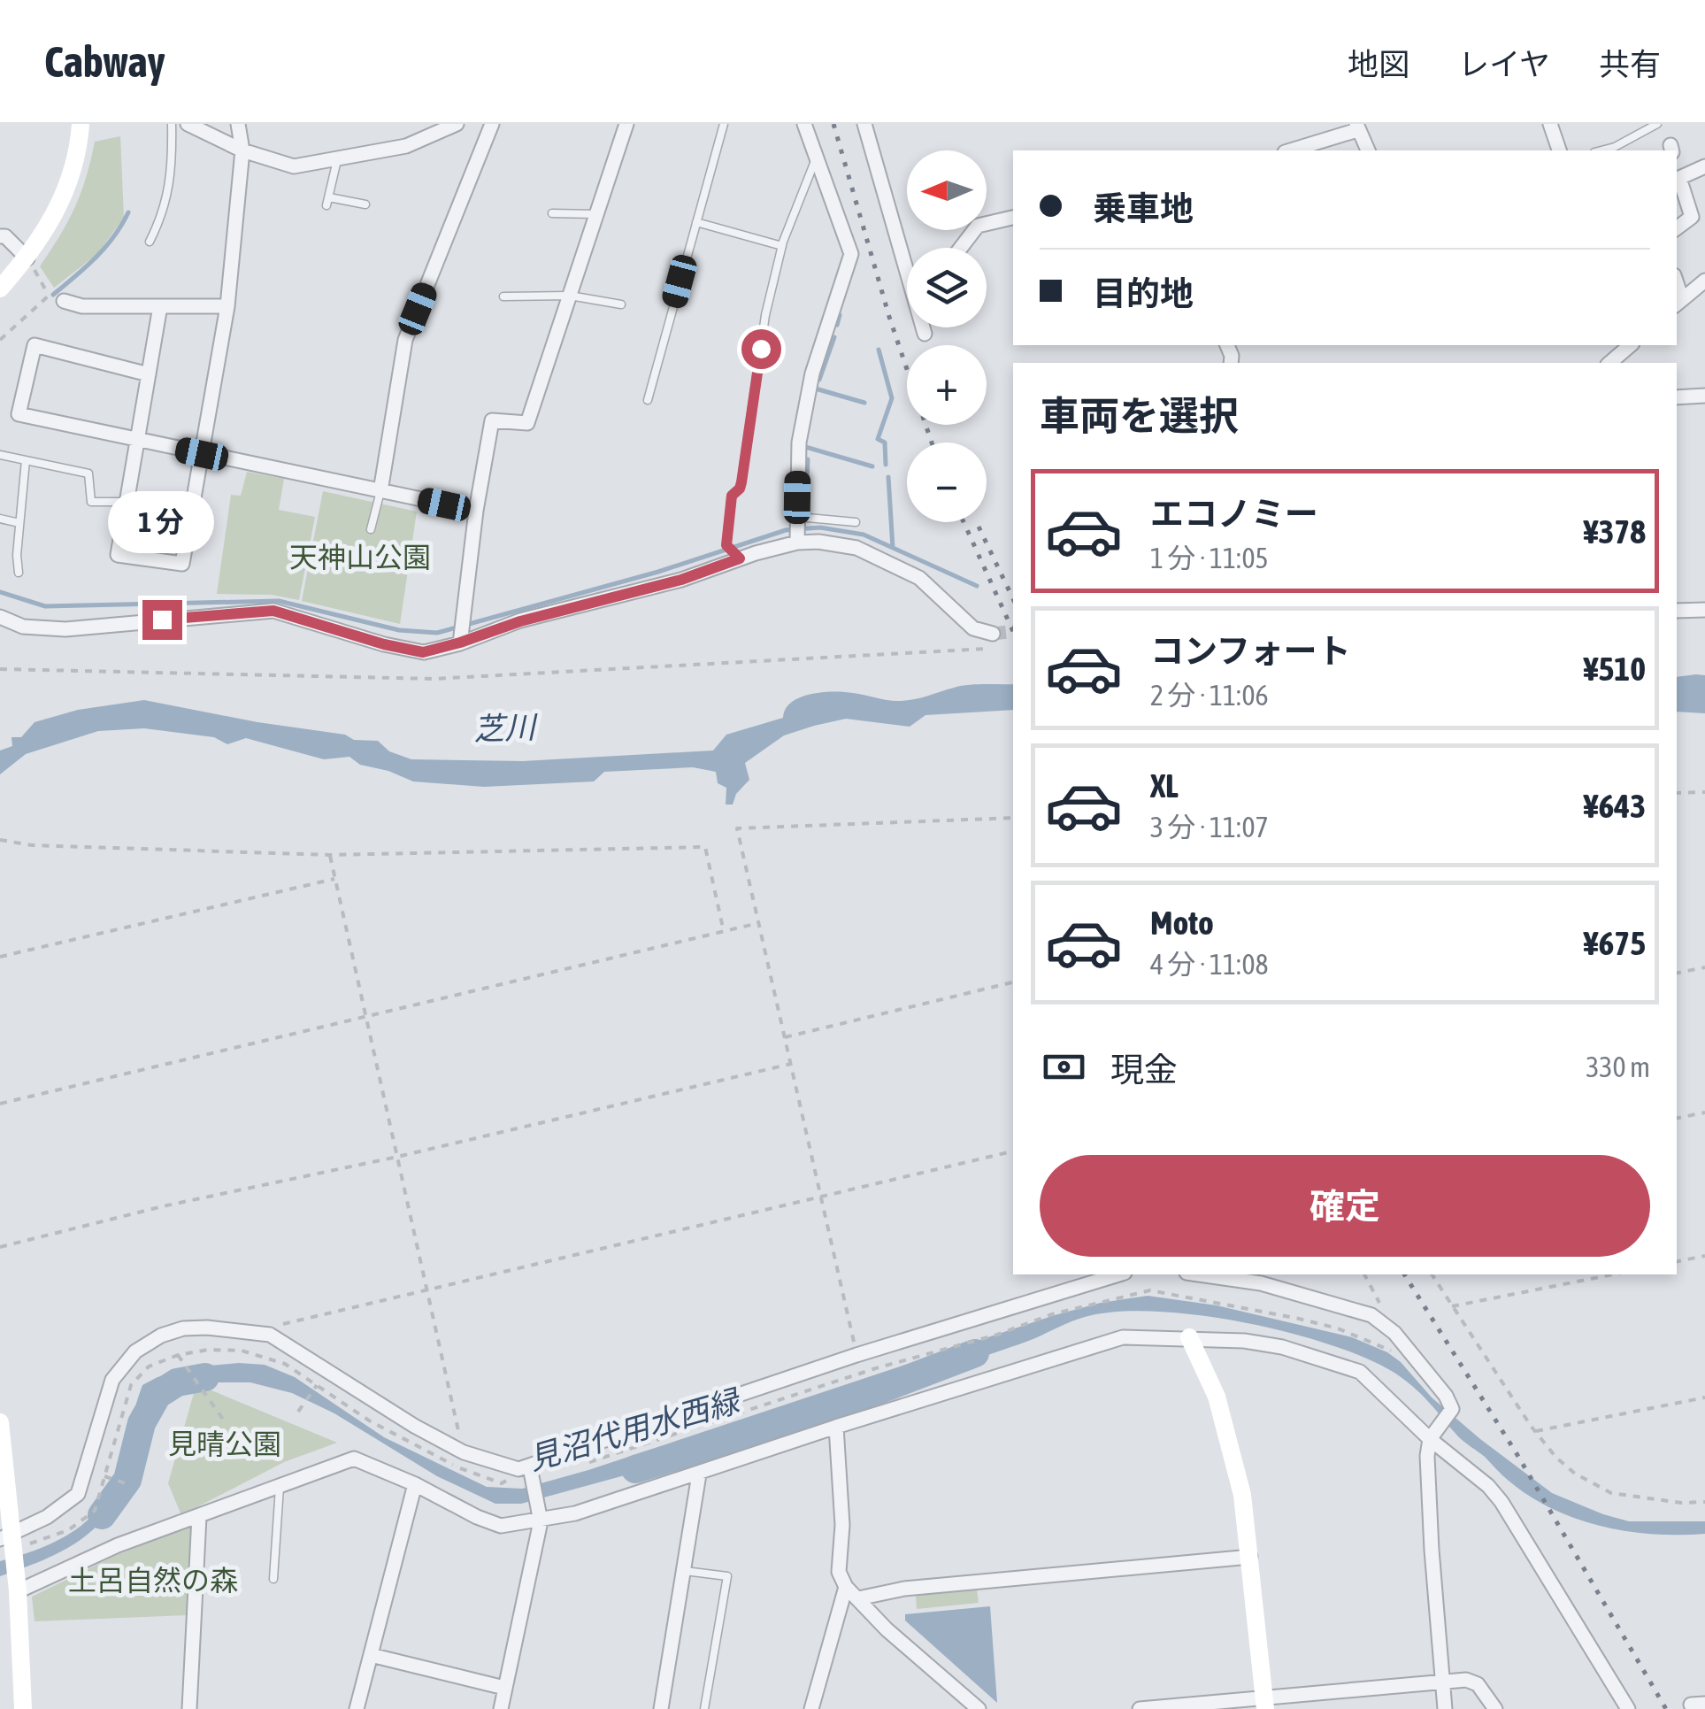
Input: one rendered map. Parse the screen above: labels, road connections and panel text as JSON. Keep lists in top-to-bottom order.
{
  "water": ["芝川", "見沼代用水西緑"],
  "parks": ["天神山公園", "見晴公園", "土呂自然の森"],
  "north": "left",
  "page": {
    "header": "Cabway",
    "nav": ["地図", "レイヤ", "共有"],
    "map_buttons": ["+", "−"],
    "banner": ["乗車地", "目的地"],
    "heading": "車両を選択",
    "list": [
      {
        "name": "エコノミー",
        "note": "1 分 · 11:05",
        "value": "¥378"
      },
      {
        "name": "コンフォート",
        "note": "2 分 · 11:06",
        "value": "¥510"
      },
      {
        "name": "XL",
        "note": "3 分 · 11:07",
        "value": "¥643"
      },
      {
        "name": "Moto",
        "note": "4 分 · 11:08",
        "value": "¥675"
      }
    ],
    "bubble": "1 分",
    "pay": ["現金", "330 m"],
    "buttons": "確定"
  }
}
